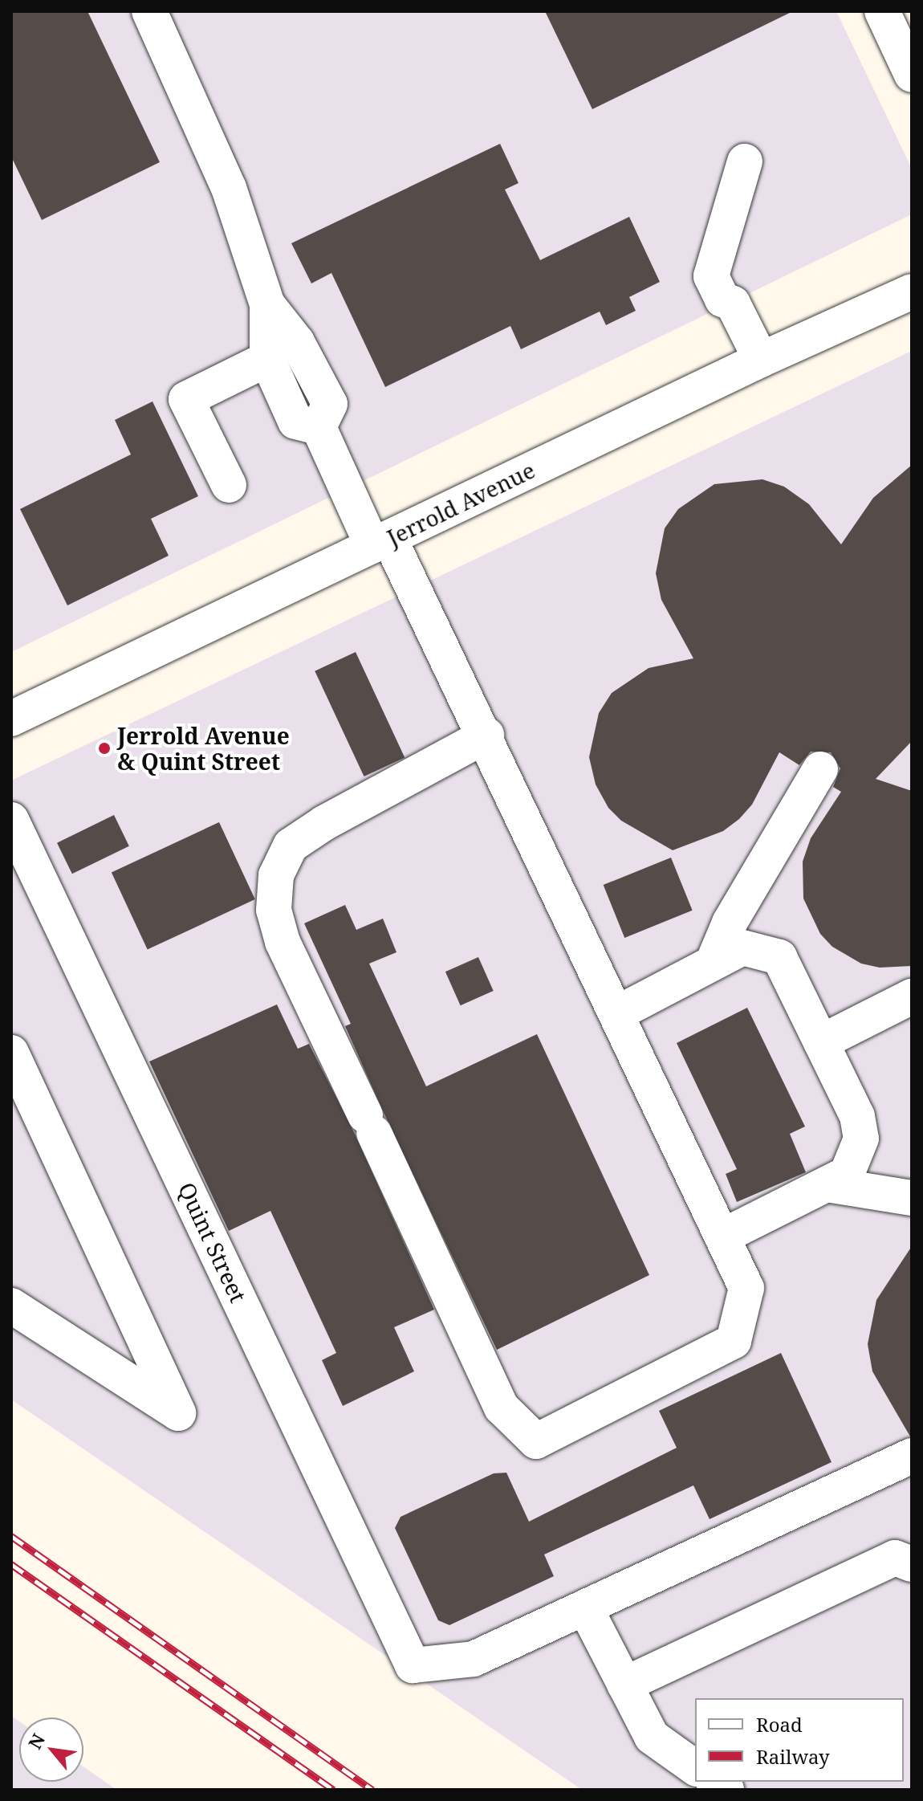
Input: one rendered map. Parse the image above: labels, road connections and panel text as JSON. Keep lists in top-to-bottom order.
{
  "streets": {
    "street": ["Jerrold Avenue", "Quint Street"]
  },
  "places": ["Jerrold Avenue & Quint Street"],
  "legend": ["Road", "Railway"],
  "north": "top left"
}
